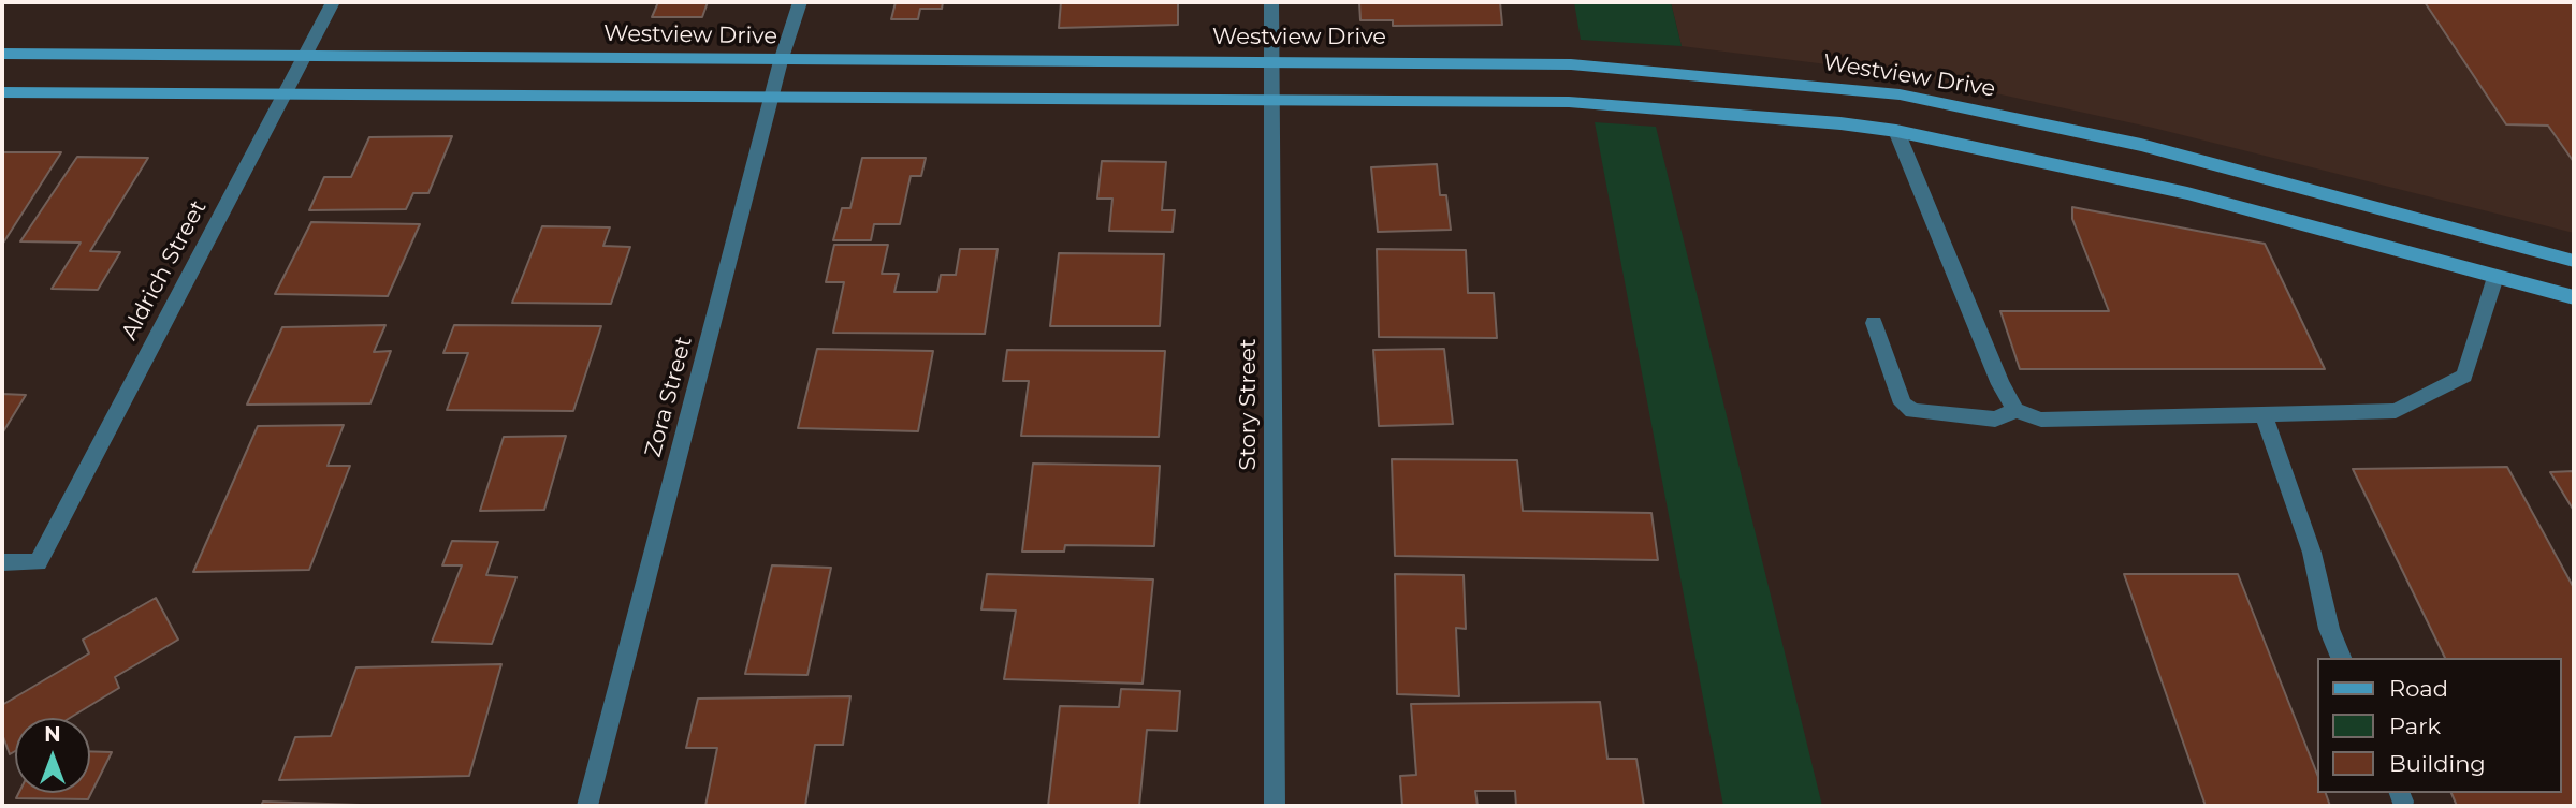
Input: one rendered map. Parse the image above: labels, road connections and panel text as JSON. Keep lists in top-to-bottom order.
{
  "streets": {
    "main road": ["Westview Drive"],
    "street": ["Aldrich Street", "Zora Street", "Story Street"]
  },
  "crossings": [
    ["Westview Drive", "Aldrich Street"],
    ["Westview Drive", "Zora Street"],
    ["Westview Drive", "Story Street"]
  ],
  "legend": ["Road", "Park", "Building"],
  "north": "top"
}
